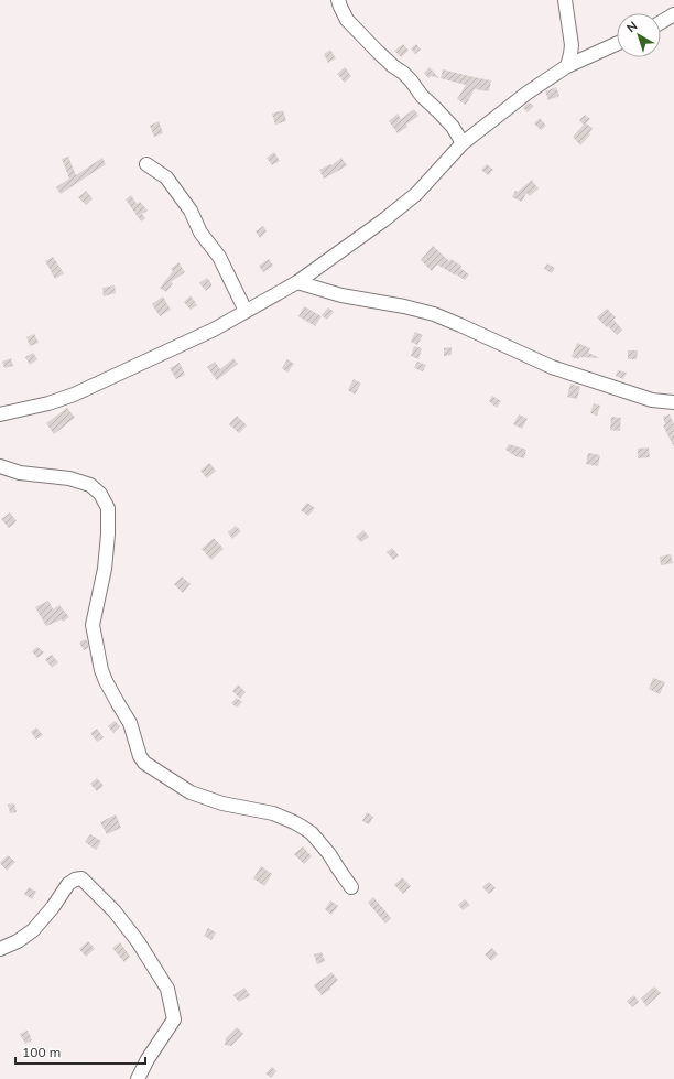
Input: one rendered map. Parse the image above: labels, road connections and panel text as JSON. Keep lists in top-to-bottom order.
{
  "scale_bar": "100 m",
  "north": "top left"
}
